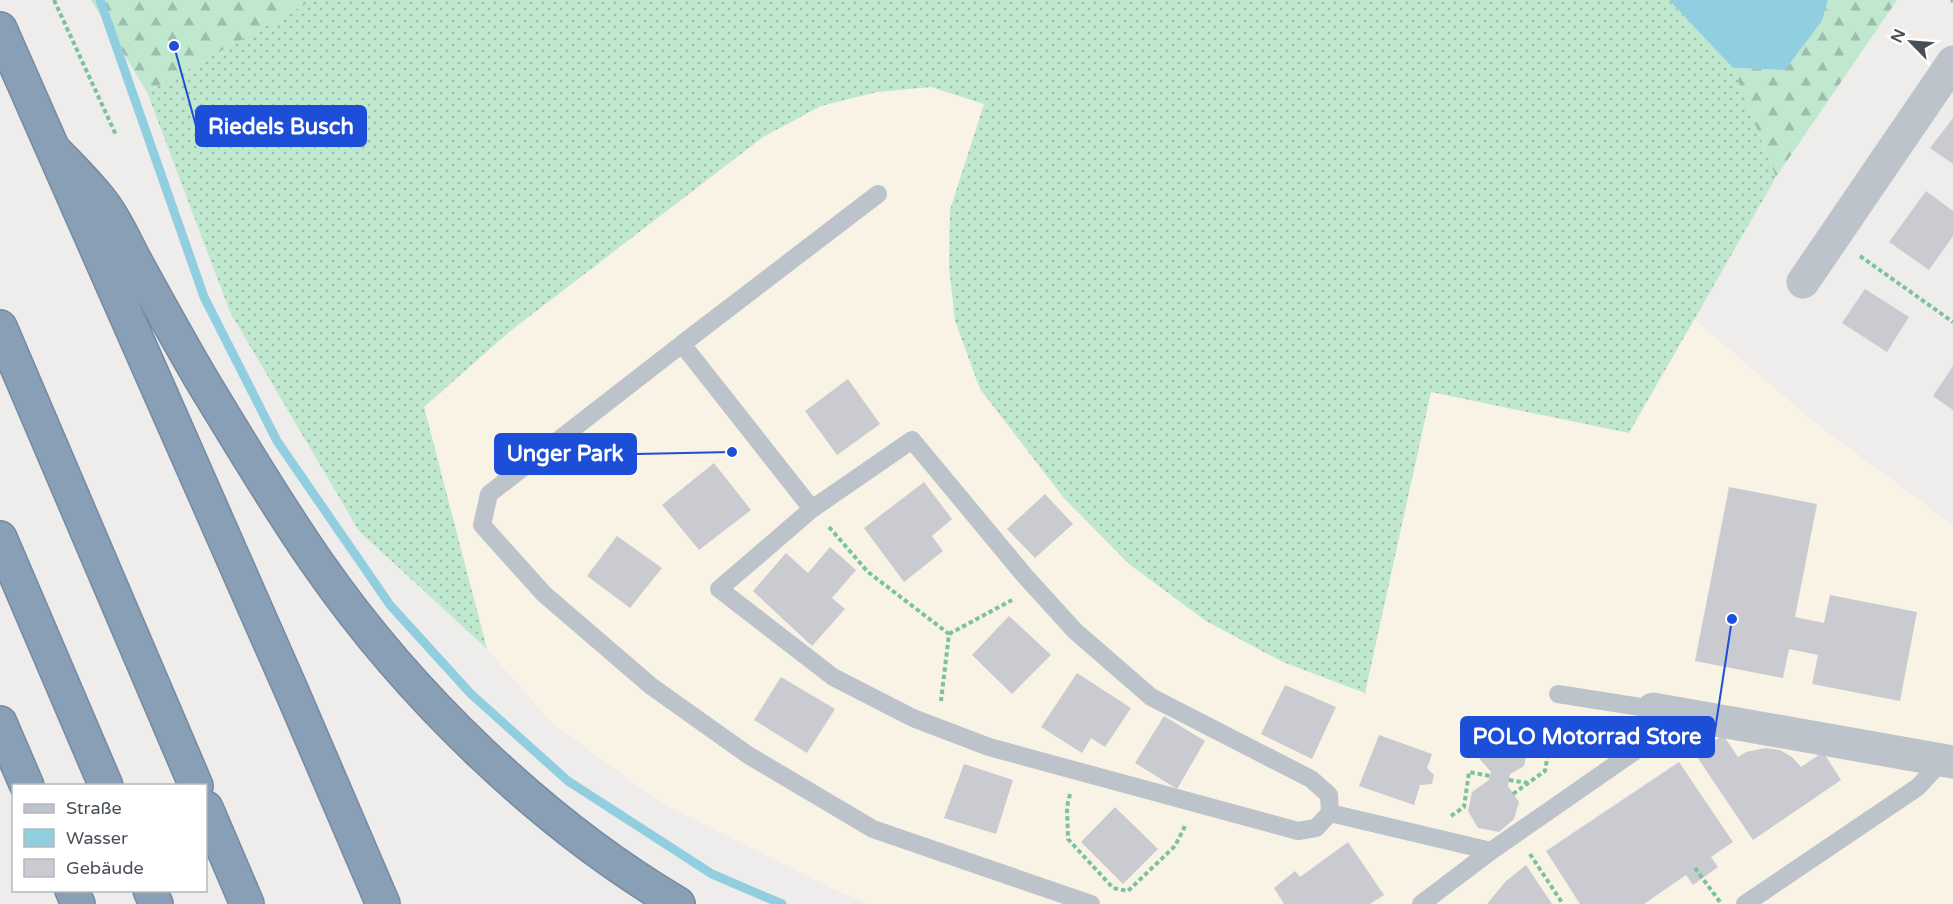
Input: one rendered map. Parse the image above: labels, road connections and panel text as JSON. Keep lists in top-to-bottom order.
{
  "places": ["Riedels Busch", "Unger Park", "POLO Motorrad Store"],
  "legend": ["Straße", "Wasser", "Gebäude"],
  "north": "top left"
}
